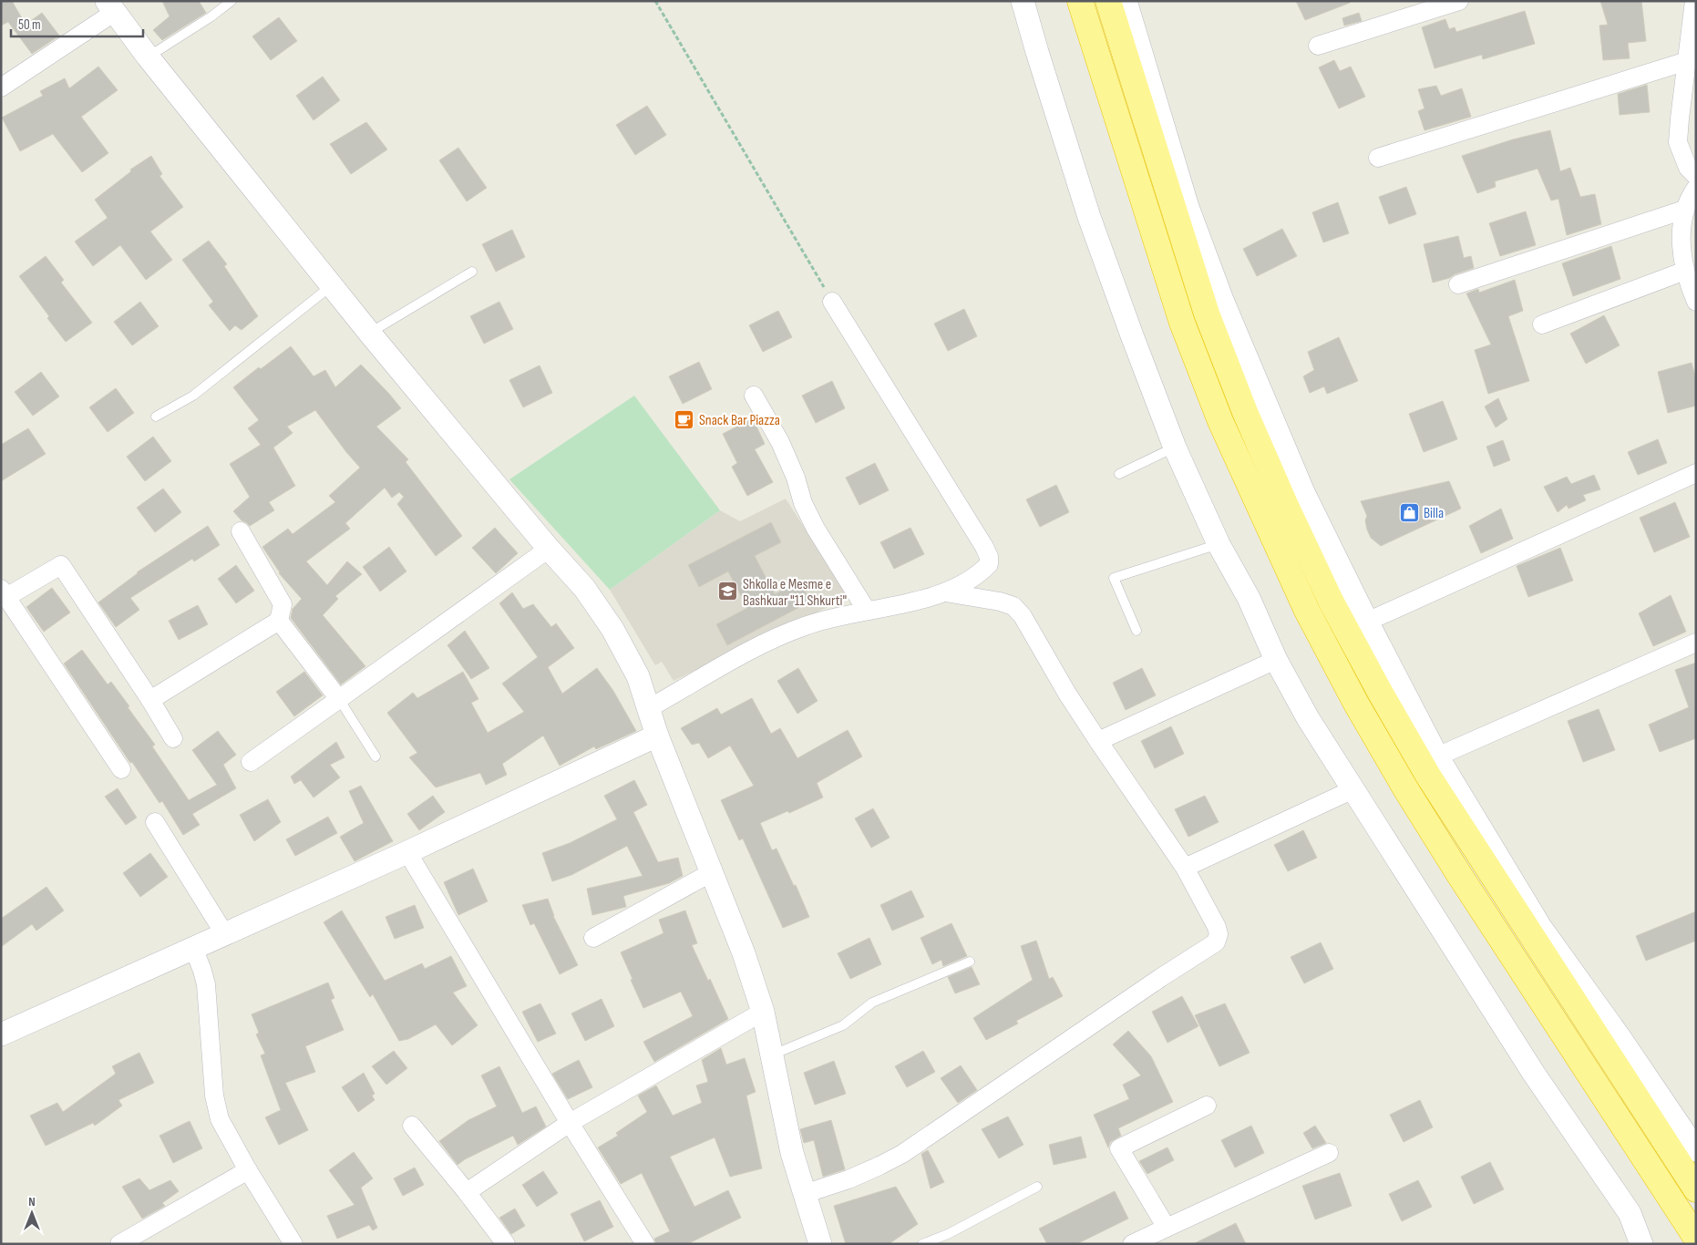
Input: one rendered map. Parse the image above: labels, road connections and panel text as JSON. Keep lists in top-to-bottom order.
{
  "places": {
    "cafe": ["Snack Bar Piazza"],
    "shop": ["Billa"],
    "school or university": ["Shkolla e Mesme e Bashkuar \"11 Shkurti\""]
  },
  "scale_bar": "50 m",
  "north": "top"
}
